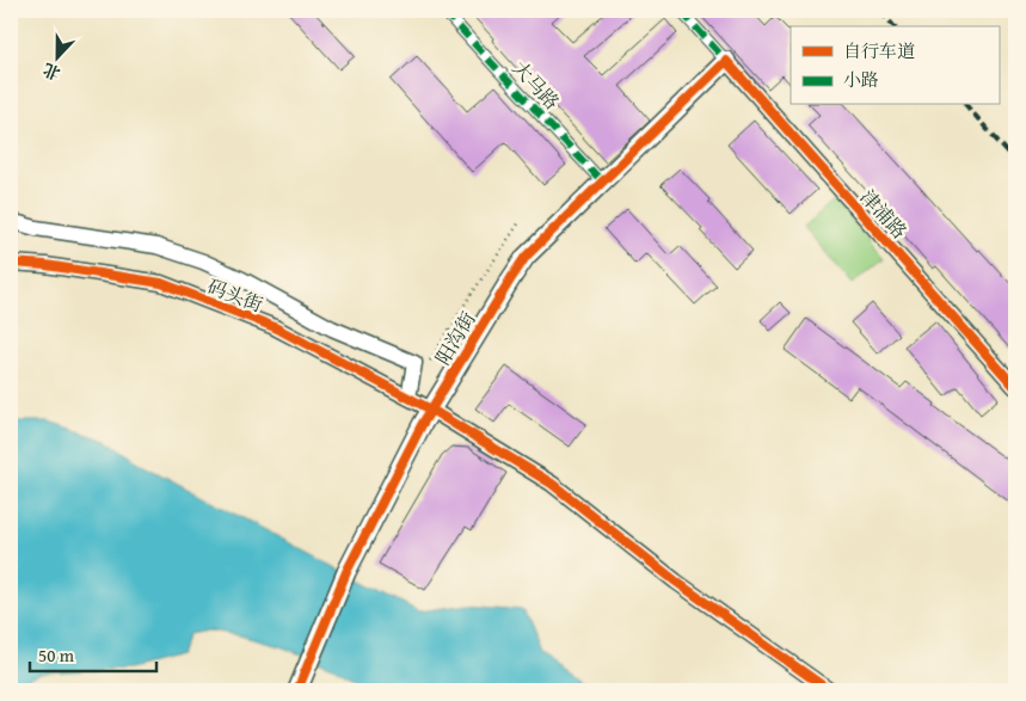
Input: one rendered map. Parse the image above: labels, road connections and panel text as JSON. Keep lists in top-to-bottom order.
{
  "streets": {
    "street": [
      "大马路",
      "津浦路",
      "码头街",
      "阳沟街"
    ]
  },
  "crossings": [
    ["大马路", "阳沟街"],
    ["津浦路", "阳沟街"],
    ["码头街", "阳沟街"]
  ],
  "legend": ["自行车道", "小路"],
  "scale_bar": "50 m",
  "north": "bottom"
}
